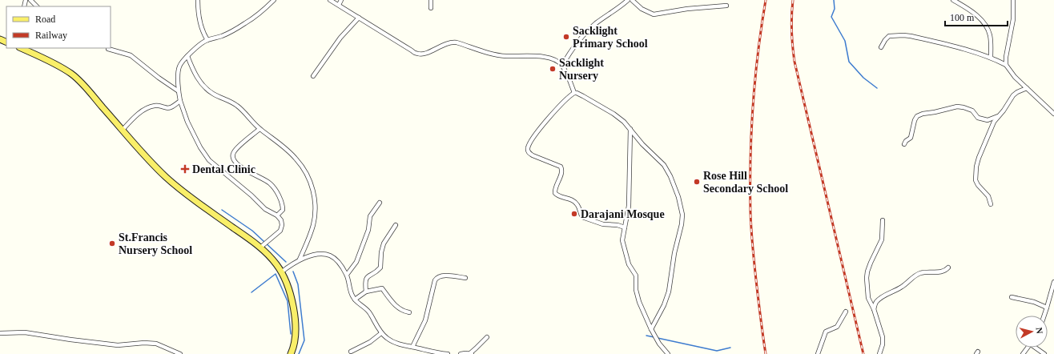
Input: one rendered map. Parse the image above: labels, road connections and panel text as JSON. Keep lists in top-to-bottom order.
{
  "places": {
    "other": [
      "Sacklight Primary School",
      "Sacklight Nursery",
      "Rose Hill Secondary School",
      "Darajani Mosque",
      "St.Francis Nursery School"
    ],
    "health": ["Dental Clinic"]
  },
  "legend": ["Road", "Railway"],
  "scale_bar": "100 m",
  "north": "right"
}
